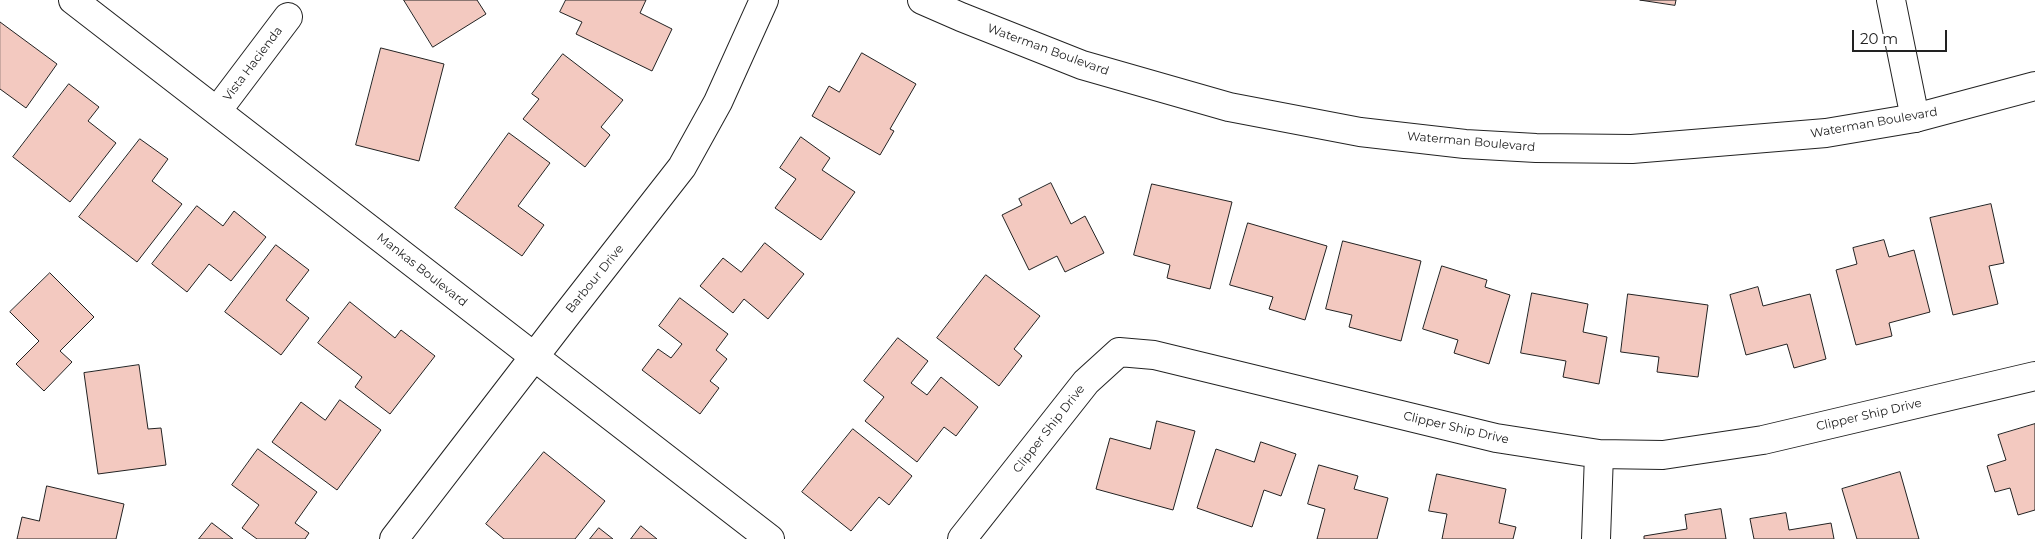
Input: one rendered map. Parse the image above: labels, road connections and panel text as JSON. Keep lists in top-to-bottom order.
{
  "streets": {
    "street": [
      "Waterman Boulevard",
      "Vista Hacienda",
      "Mankas Boulevard",
      "Barbour Drive",
      "Clipper Ship Drive"
    ]
  },
  "crossings": [
    ["Vista Hacienda", "Mankas Boulevard"],
    ["Mankas Boulevard", "Barbour Drive"]
  ],
  "scale_bar": "20 m"
}
